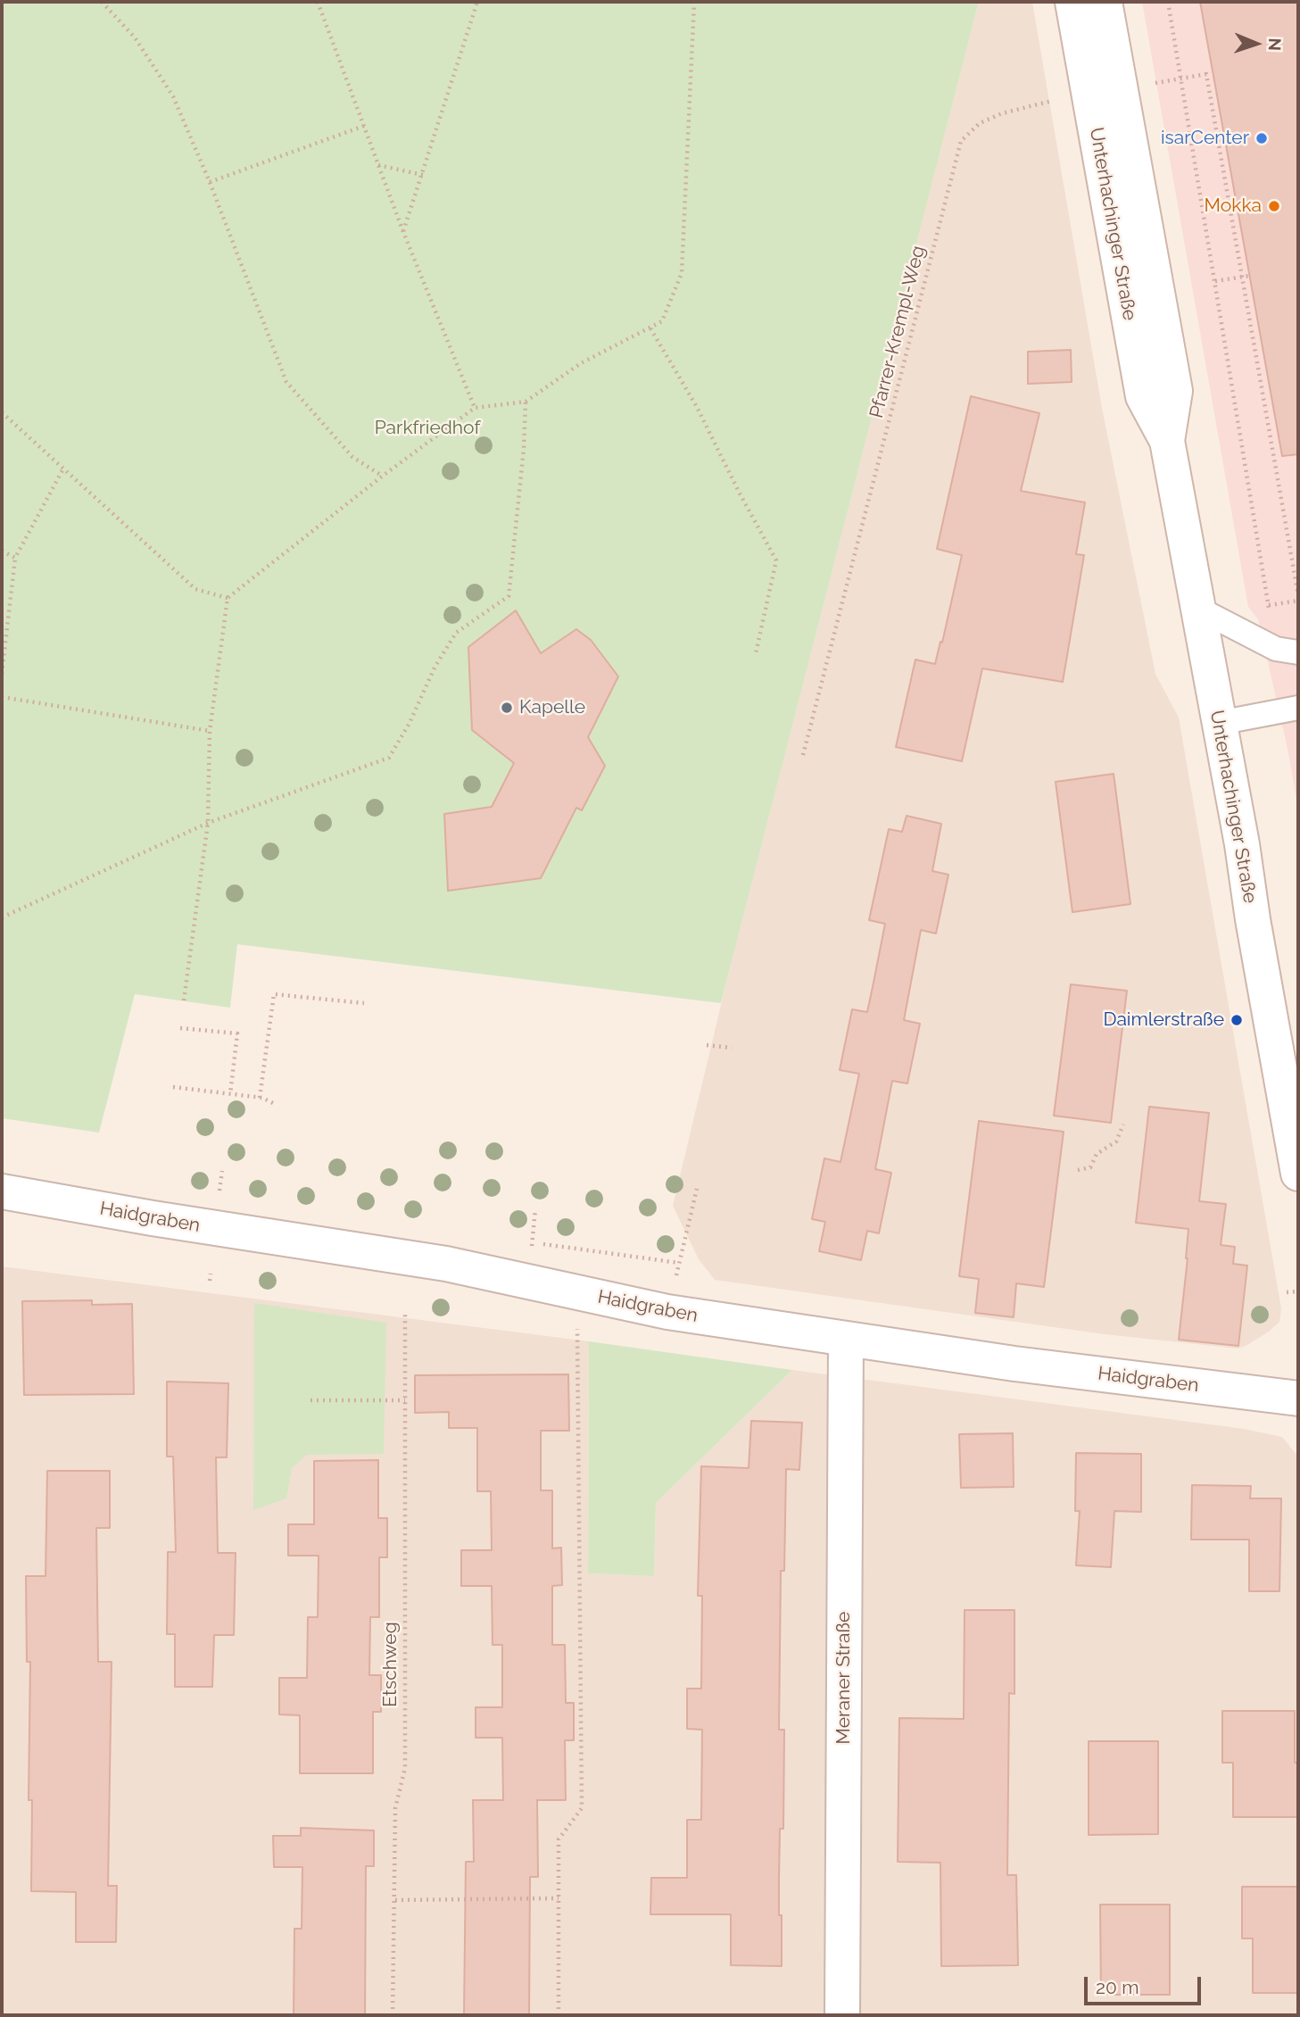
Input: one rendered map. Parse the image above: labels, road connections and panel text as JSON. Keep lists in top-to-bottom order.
{
  "streets": {
    "street": ["Unterhachinger Straße", "Haidgraben", "Meraner Straße"],
    "path": ["Pfarrer-Krempl-Weg", "Etschweg"]
  },
  "crossings": [
    ["Unterhachinger Straße", "Pfarrer-Krempl-Weg"],
    ["Haidgraben", "Meraner Straße"]
  ],
  "parks": ["Parkfriedhof"],
  "places": [
    "isarCenter",
    "Mokka",
    "Kapelle",
    "Daimlerstraße"
  ],
  "scale_bar": "20 m",
  "north": "right"
}
